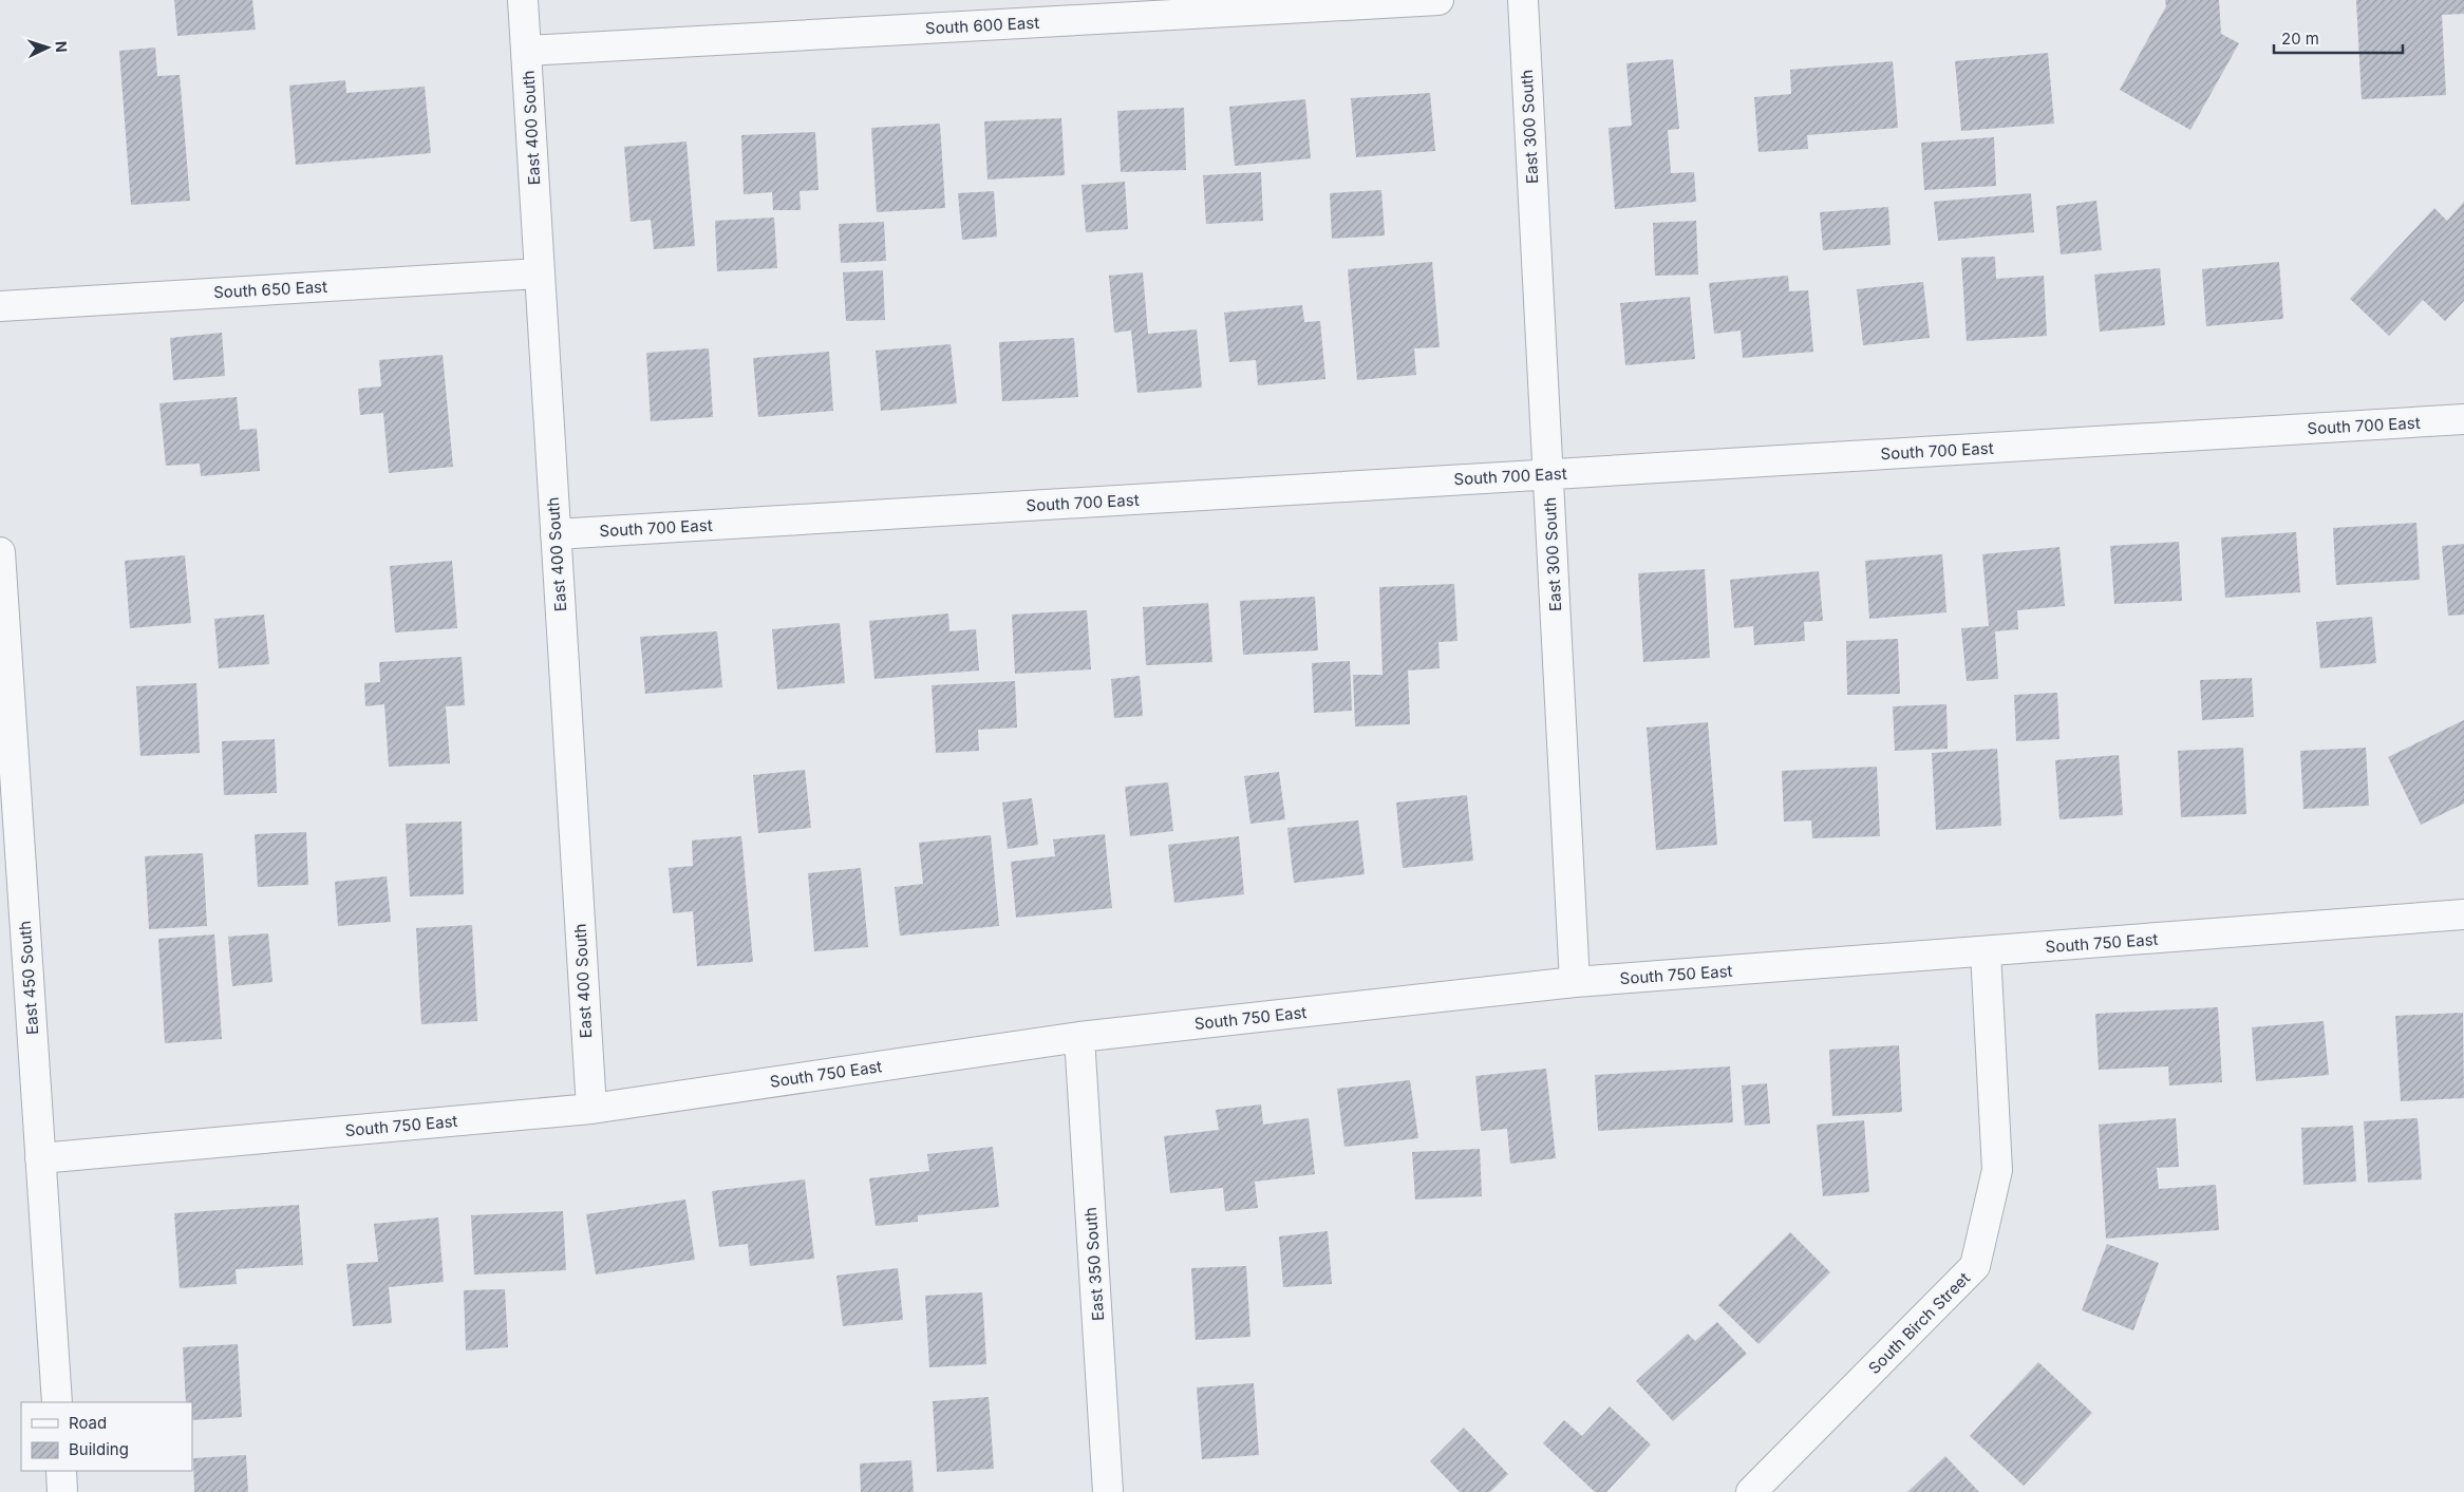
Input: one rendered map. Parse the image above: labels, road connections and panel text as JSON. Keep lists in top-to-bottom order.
{
  "streets": {
    "street": [
      "South 600 East",
      "East 300 South",
      "East 400 South",
      "South 650 East",
      "South 700 East",
      "South 750 East",
      "East 450 South",
      "East 350 South",
      "South Birch Street"
    ]
  },
  "crossings": [
    ["South 600 East", "East 400 South"],
    ["East 300 South", "South 700 East"],
    ["East 300 South", "South 750 East"],
    ["East 400 South", "South 650 East"],
    ["East 400 South", "South 700 East"],
    ["East 400 South", "South 750 East"],
    ["South 750 East", "East 450 South"],
    ["South 750 East", "East 350 South"],
    ["South 750 East", "South Birch Street"]
  ],
  "legend": ["Road", "Building"],
  "scale_bar": "20 m",
  "north": "right"
}
